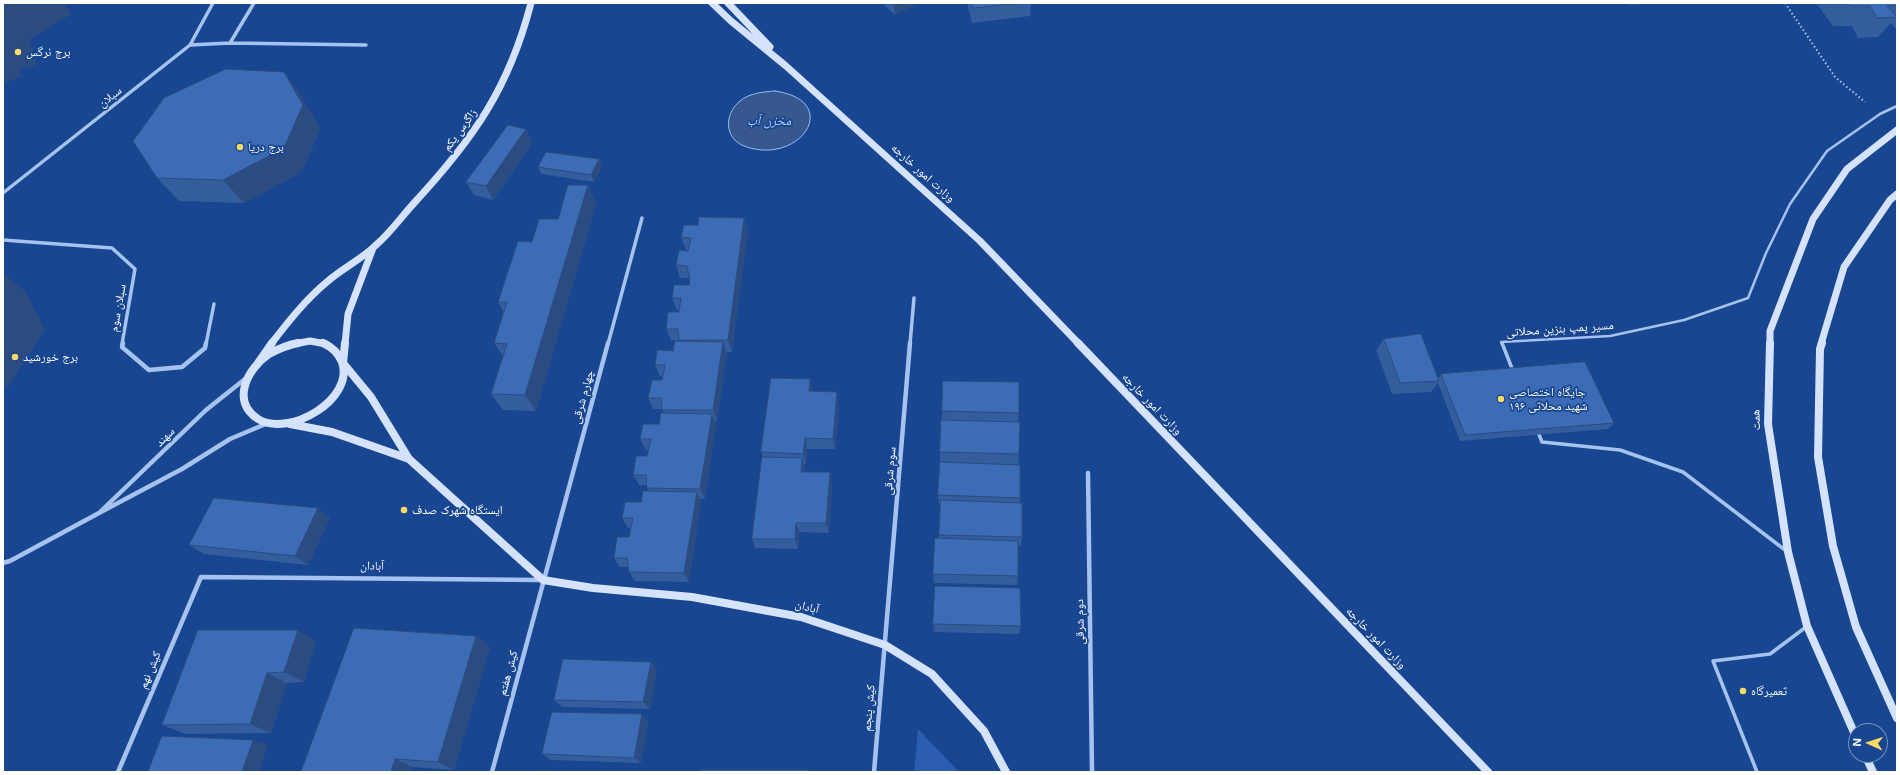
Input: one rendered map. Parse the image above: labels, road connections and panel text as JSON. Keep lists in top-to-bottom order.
{
  "streets": {
    "main road": [
      "زاگرس یکم",
      "وزارت امور خارجه",
      "همت",
      "آبادان"
    ],
    "street": [
      "سبلان",
      "سبلان سوم",
      "چهارم شرقی",
      "سهند",
      "سوم شرقی",
      "دوم شرقی",
      "کیش نهم",
      "کیش هفتم",
      "کیش پنجم"
    ],
    "lane": ["مسیر پمپ بنزین محلاتی"]
  },
  "crossings": [
    ["زاگرس یکم", "سهند"],
    ["چهارم شرقی", "آبادان"],
    ["چهارم شرقی", "کیش هفتم"],
    ["سوم شرقی", "آبادان"],
    ["سوم شرقی", "کیش پنجم"],
    ["آبادان", "کیش نهم"],
    ["آبادان", "کیش هفتم"],
    ["آبادان", "کیش پنجم"]
  ],
  "water": ["مخزن آب"],
  "places": [
    "برج نرگس",
    "برج دریا",
    "برج خورشید",
    "جایگاه اختصاصی ۱۹۶ شهید محلاتی",
    "ایستگاه شهرک صدف",
    "تعمیرگاه"
  ],
  "north": "left"
}
